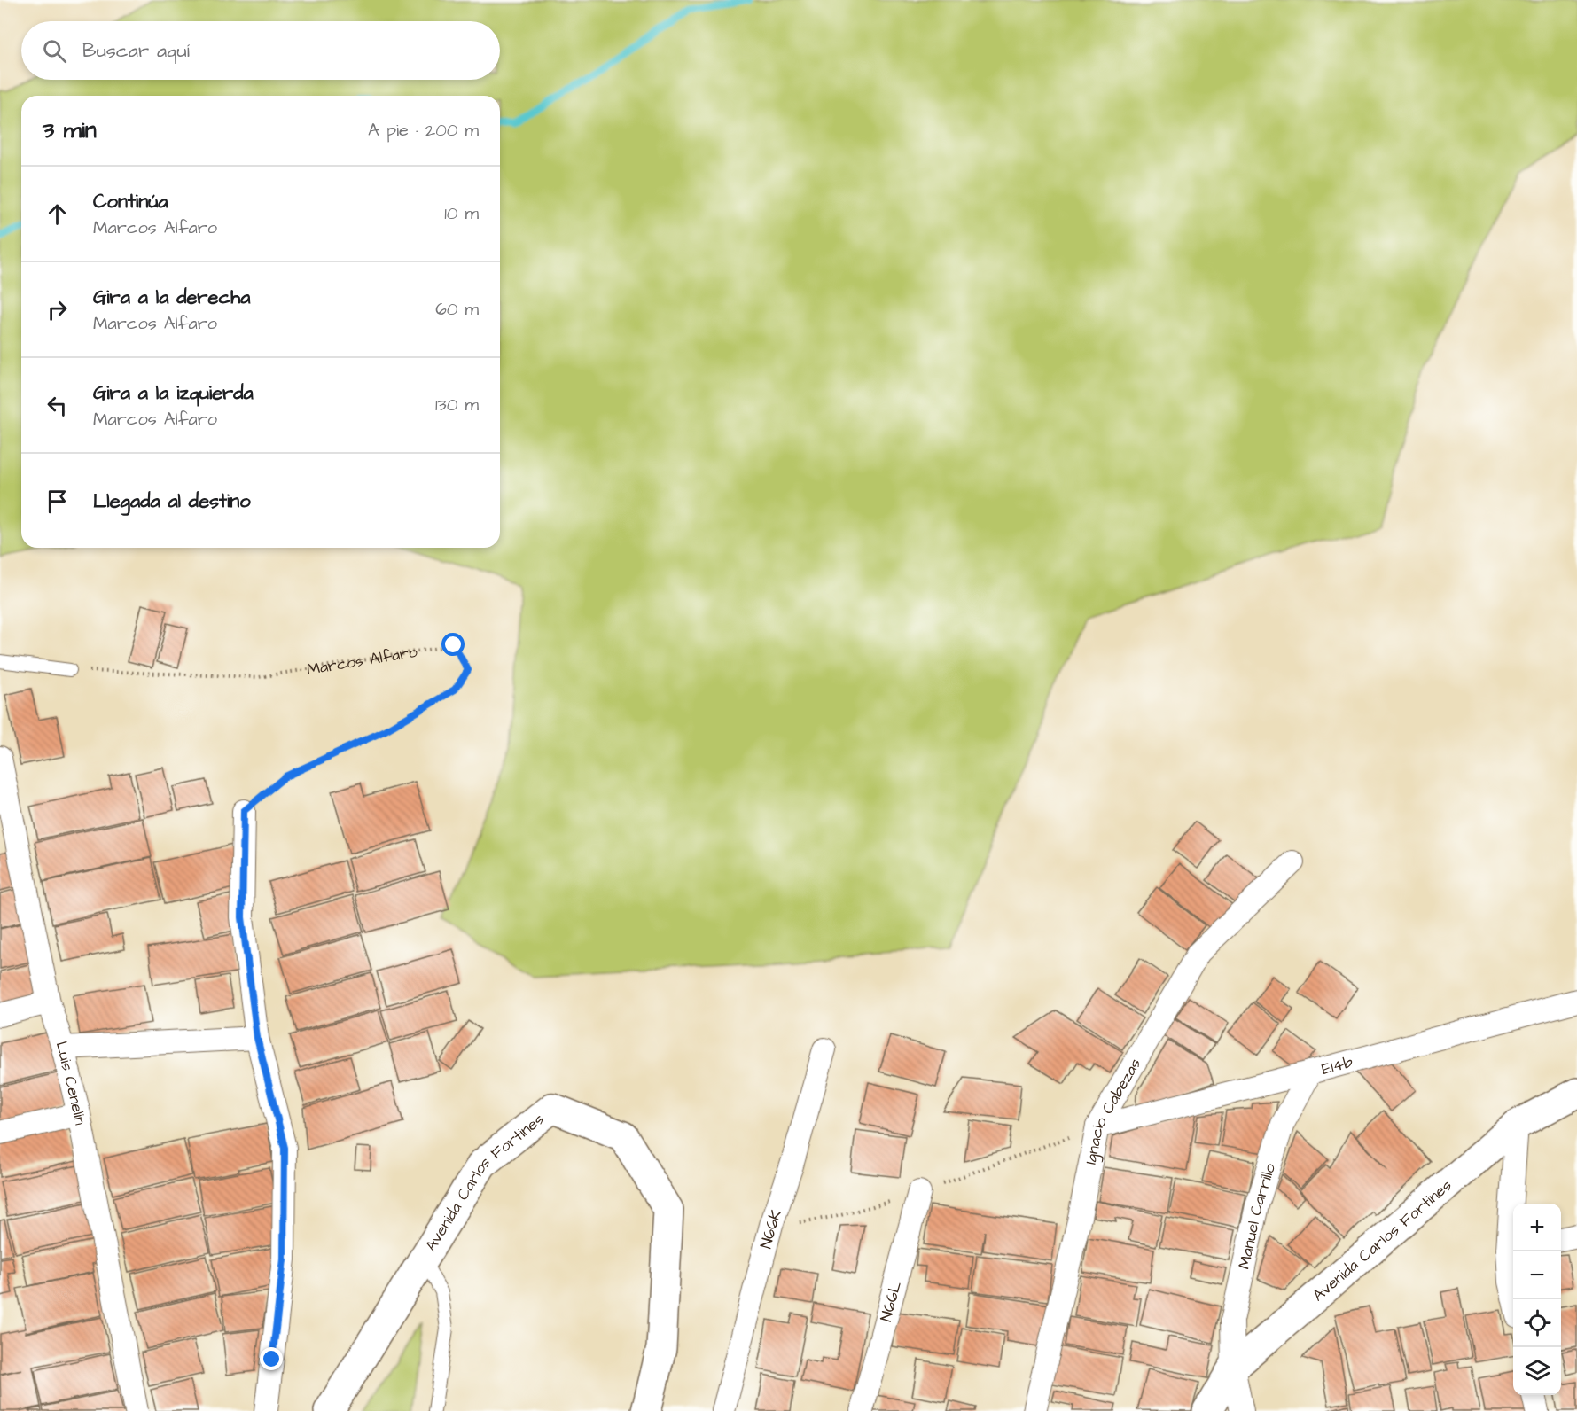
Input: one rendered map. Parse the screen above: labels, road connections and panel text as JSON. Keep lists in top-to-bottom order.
{
  "streets": {
    "street": [
      "E14b",
      "Luis Cenelin",
      "Ignacio Cabezas",
      "Avenida Carlos Fortines",
      "Manuel Carrillo",
      "N66K",
      "N66L"
    ],
    "path": ["Marcos Alfaro"]
  },
  "crossings": [
    ["E14b", "Ignacio Cabezas"],
    ["E14b", "Manuel Carrillo"],
    ["Avenida Carlos Fortines", "Manuel Carrillo"]
  ],
  "page": {
    "search": "Buscar aquí",
    "heading": ["3 min", "A pie · 200 m"],
    "list": [
      ["Continúa", "Marcos Alfaro", "10 m"],
      ["Gira a la derecha", "Marcos Alfaro", "60 m"],
      ["Gira a la izquierda", "Marcos Alfaro", "130 m"],
      "Llegada al destino"
    ],
    "map_buttons": ["+", "−"]
  }
}
